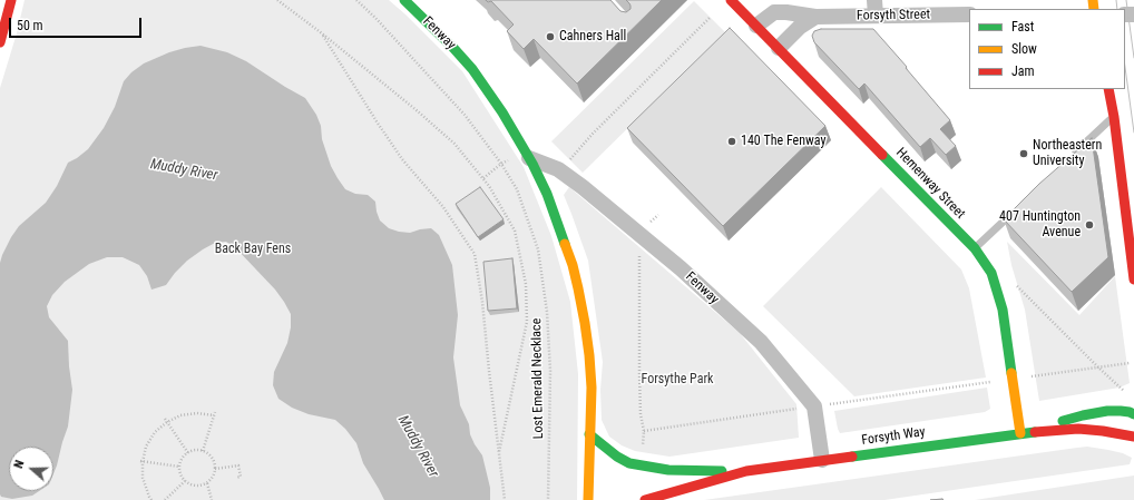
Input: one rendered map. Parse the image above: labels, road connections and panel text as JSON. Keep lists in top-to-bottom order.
{
  "streets": {
    "main road": ["Fenway", "Hemenway Street", "Forsyth Way"],
    "street": ["Forsyth Street"],
    "path": ["Lost Emerald Necklace"]
  },
  "crossings": [
    ["Forsyth Street", "Hemenway Street"],
    ["Fenway", "Forsyth Way"],
    ["Hemenway Street", "Forsyth Way"]
  ],
  "water": ["Muddy River"],
  "parks": ["Back Bay Fens", "Forsythe Park"],
  "places": [
    "Cahners Hall",
    "140 The Fenway",
    "Northeastern University",
    "407 Huntington Avenue"
  ],
  "legend": ["Fast", "Slow", "Jam"],
  "scale_bar": "50 m",
  "north": "left"
}
